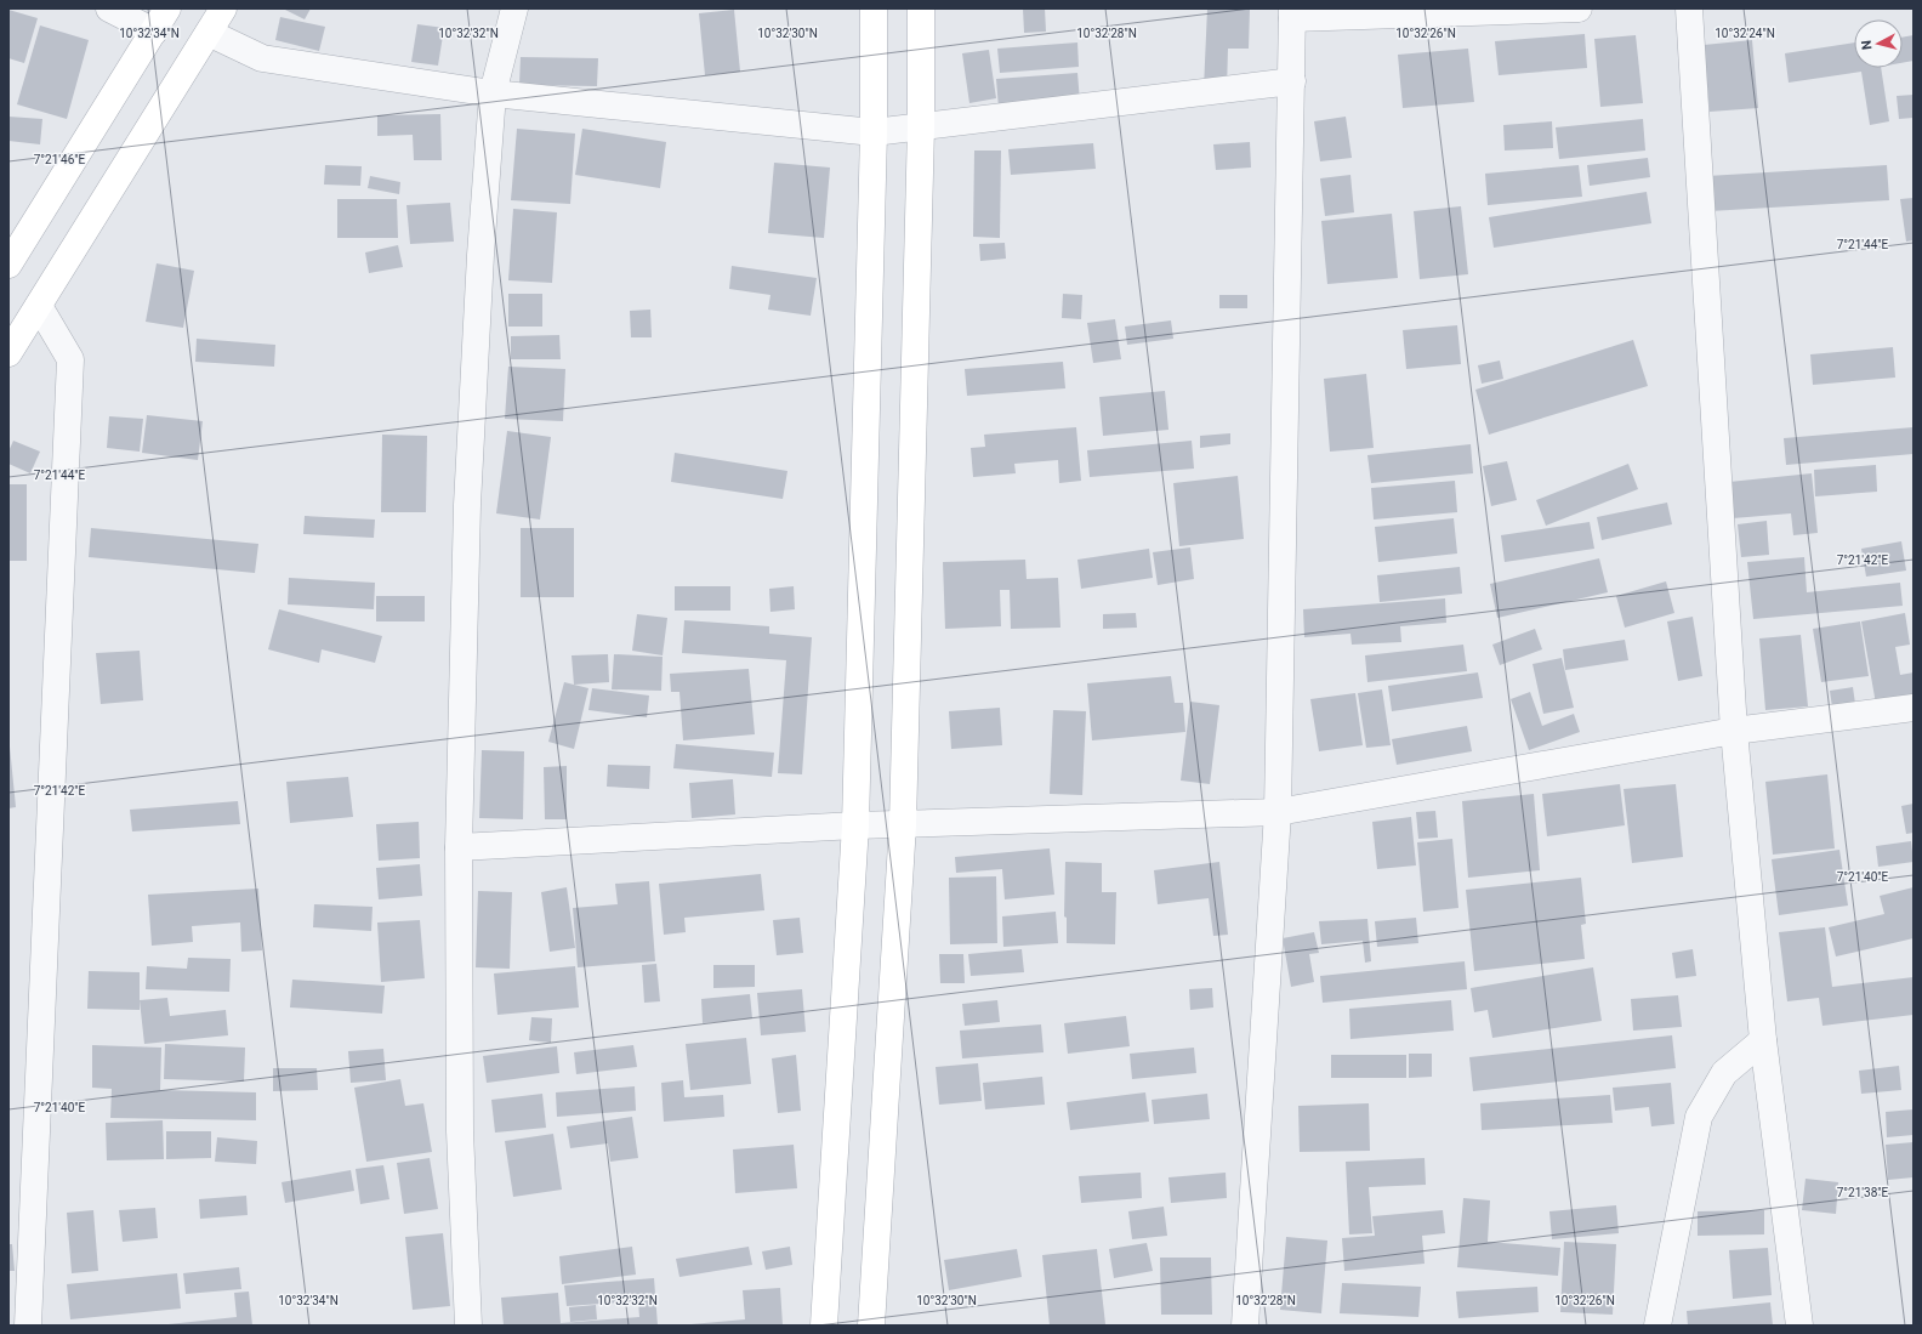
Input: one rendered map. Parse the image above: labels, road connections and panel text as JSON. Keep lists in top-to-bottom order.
{
  "north": "left",
  "coordinates": [
    "10°32'34\"N",
    "10°32'32\"N",
    "10°32'30\"N",
    "10°32'28\"N",
    "10°32'26\"N",
    "10°32'24\"N",
    "7°21'46\"E",
    "7°21'44\"E",
    "7°21'42\"E",
    "7°21'40\"E",
    "7°21'38\"E"
  ]
}
